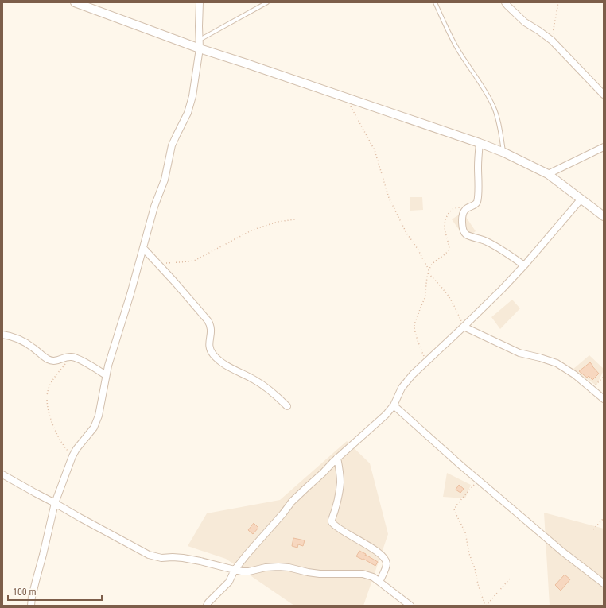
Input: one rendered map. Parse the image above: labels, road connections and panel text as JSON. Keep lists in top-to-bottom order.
{
  "scale_bar": "100 m"
}
